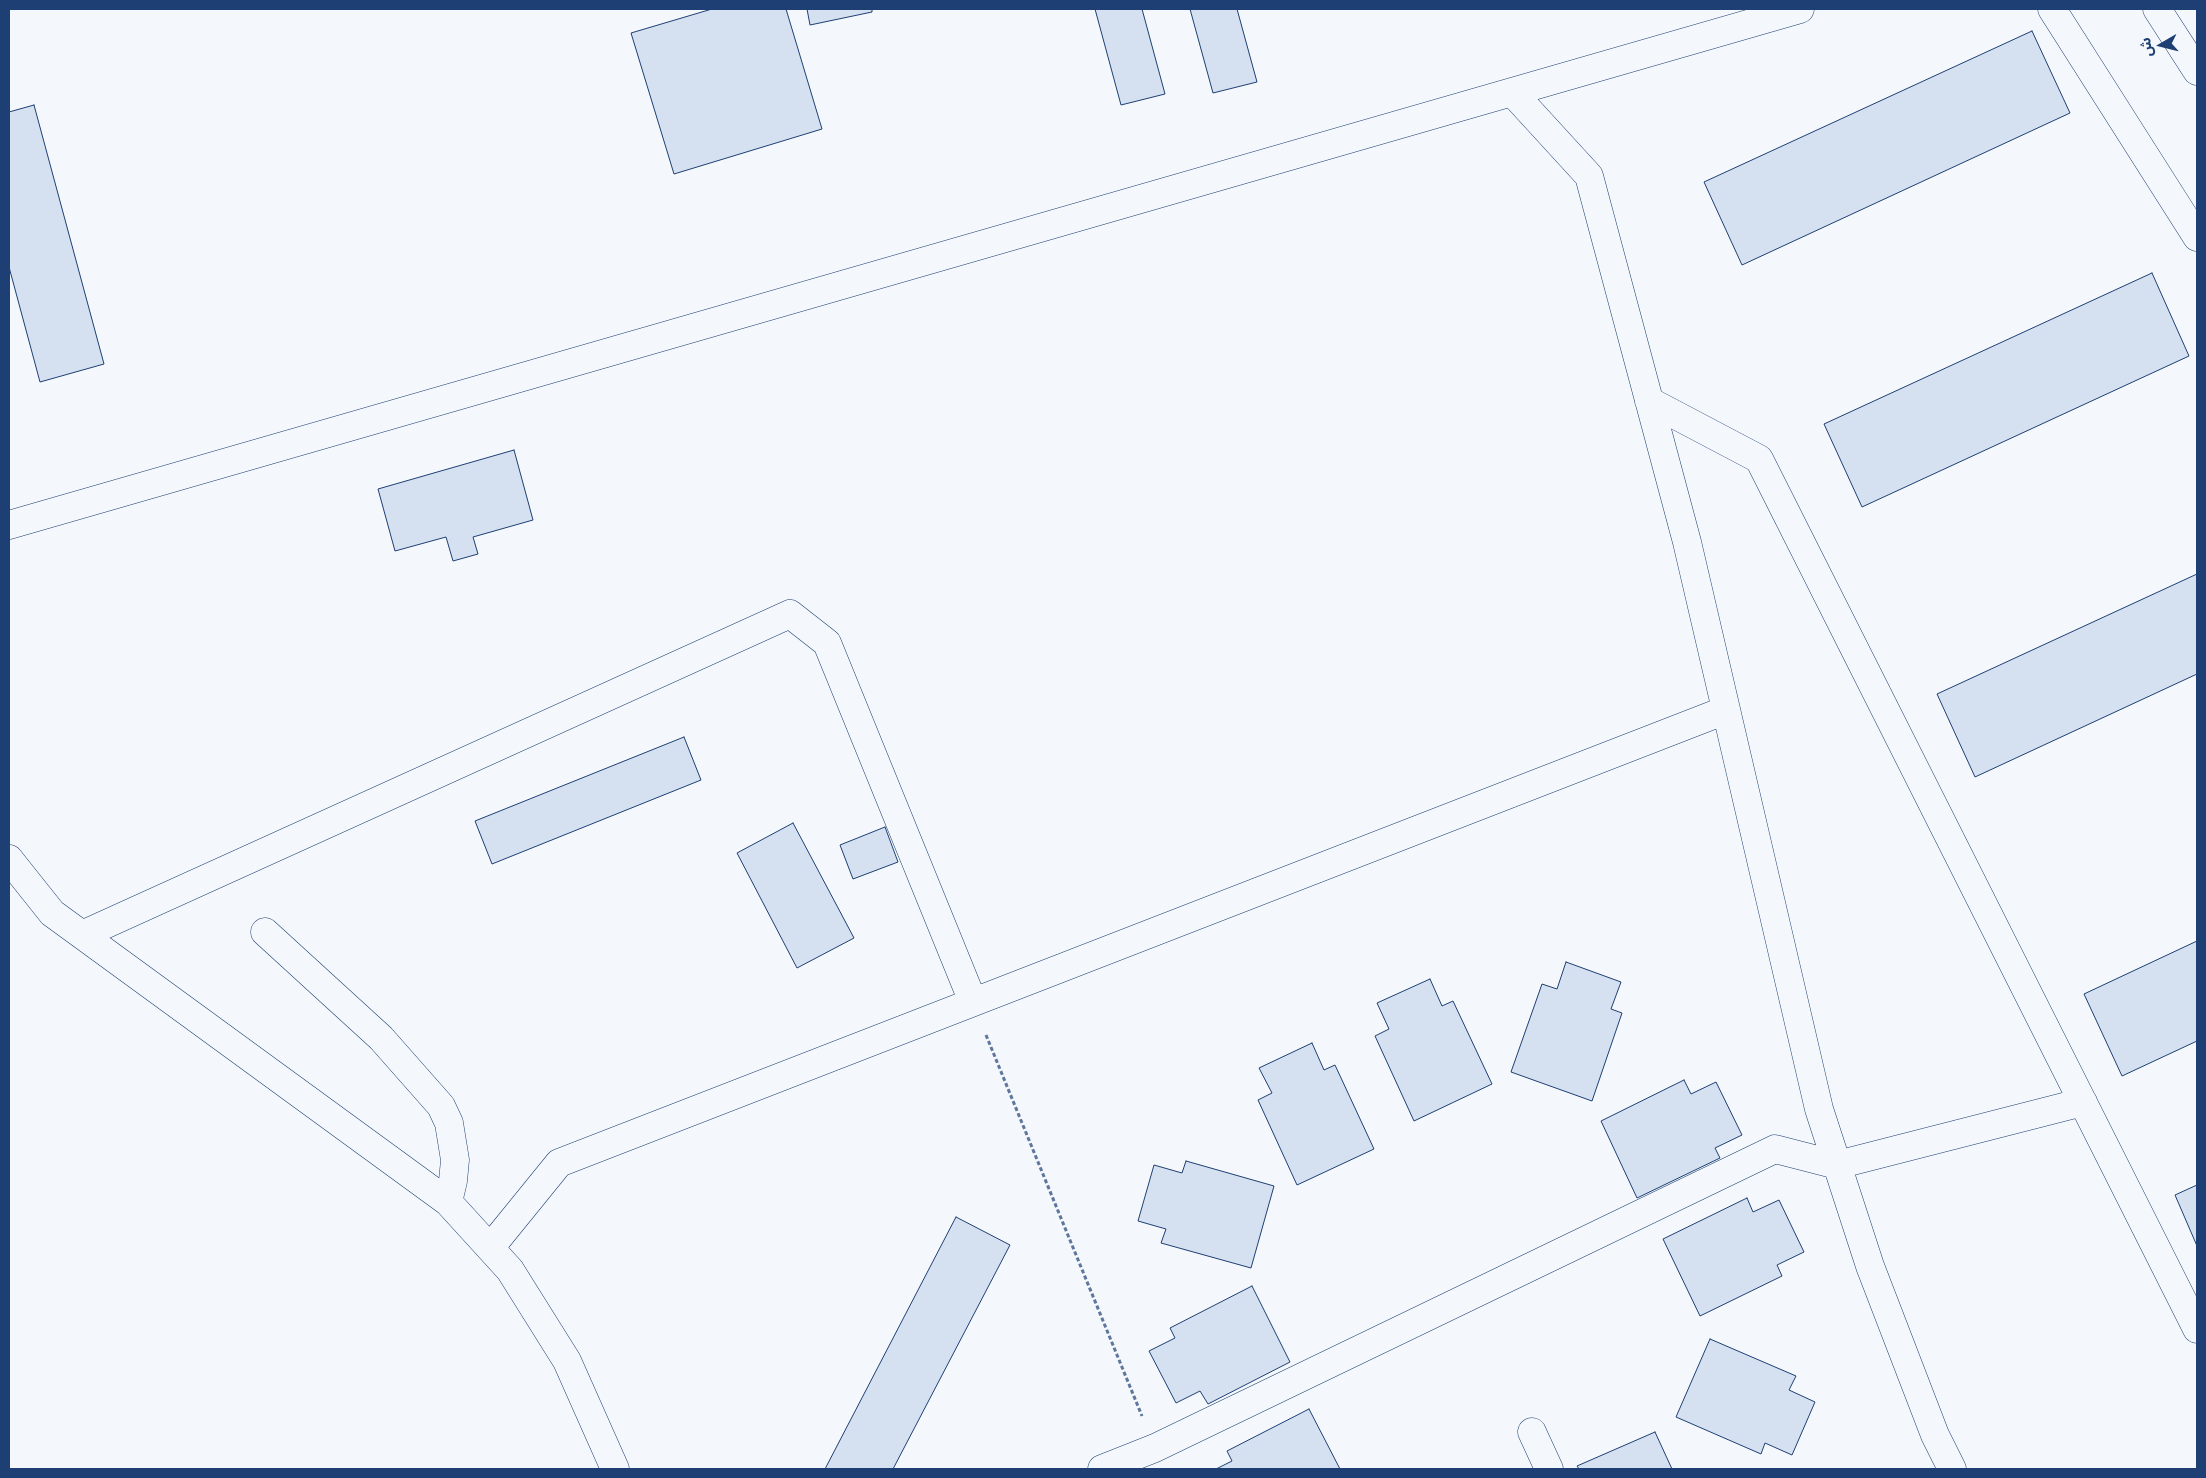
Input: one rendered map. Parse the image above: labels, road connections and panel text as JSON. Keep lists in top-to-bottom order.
{
  "north": "left"
}
